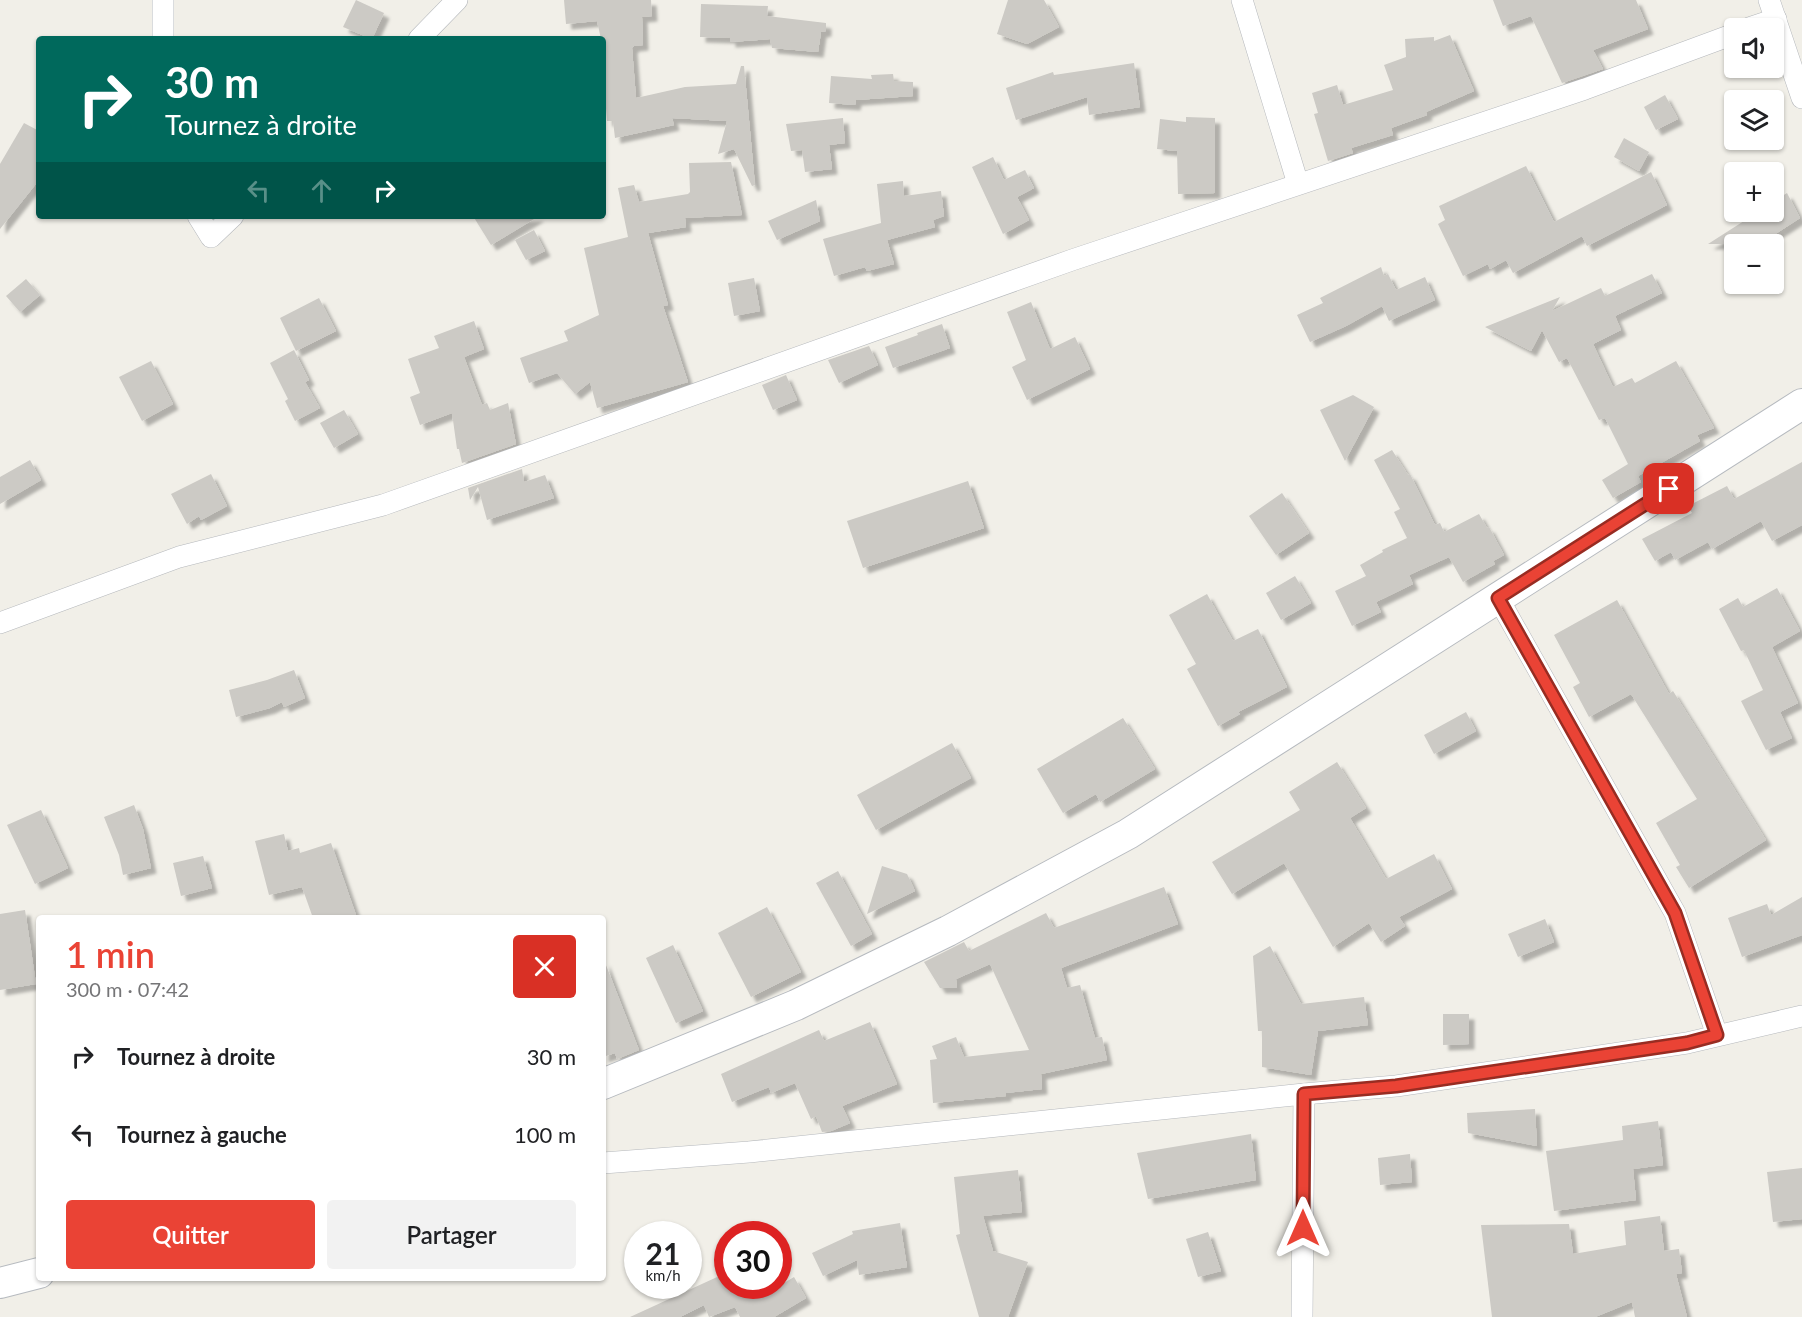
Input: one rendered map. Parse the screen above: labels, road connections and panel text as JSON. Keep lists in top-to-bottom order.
{
  "page": {
    "map_buttons": ["+", "−"],
    "turn": ["30 m", "Tournez à droite"],
    "heading": ["1 min", "300 m · 07:42"],
    "list": [
      {
        "name": "Tournez à droite",
        "value": "30 m"
      },
      {
        "name": "Tournez à gauche",
        "value": "100 m"
      }
    ],
    "buttons": ["Quitter", "Partager"],
    "speed": "21 km/h",
    "limit": "30"
  }
}
